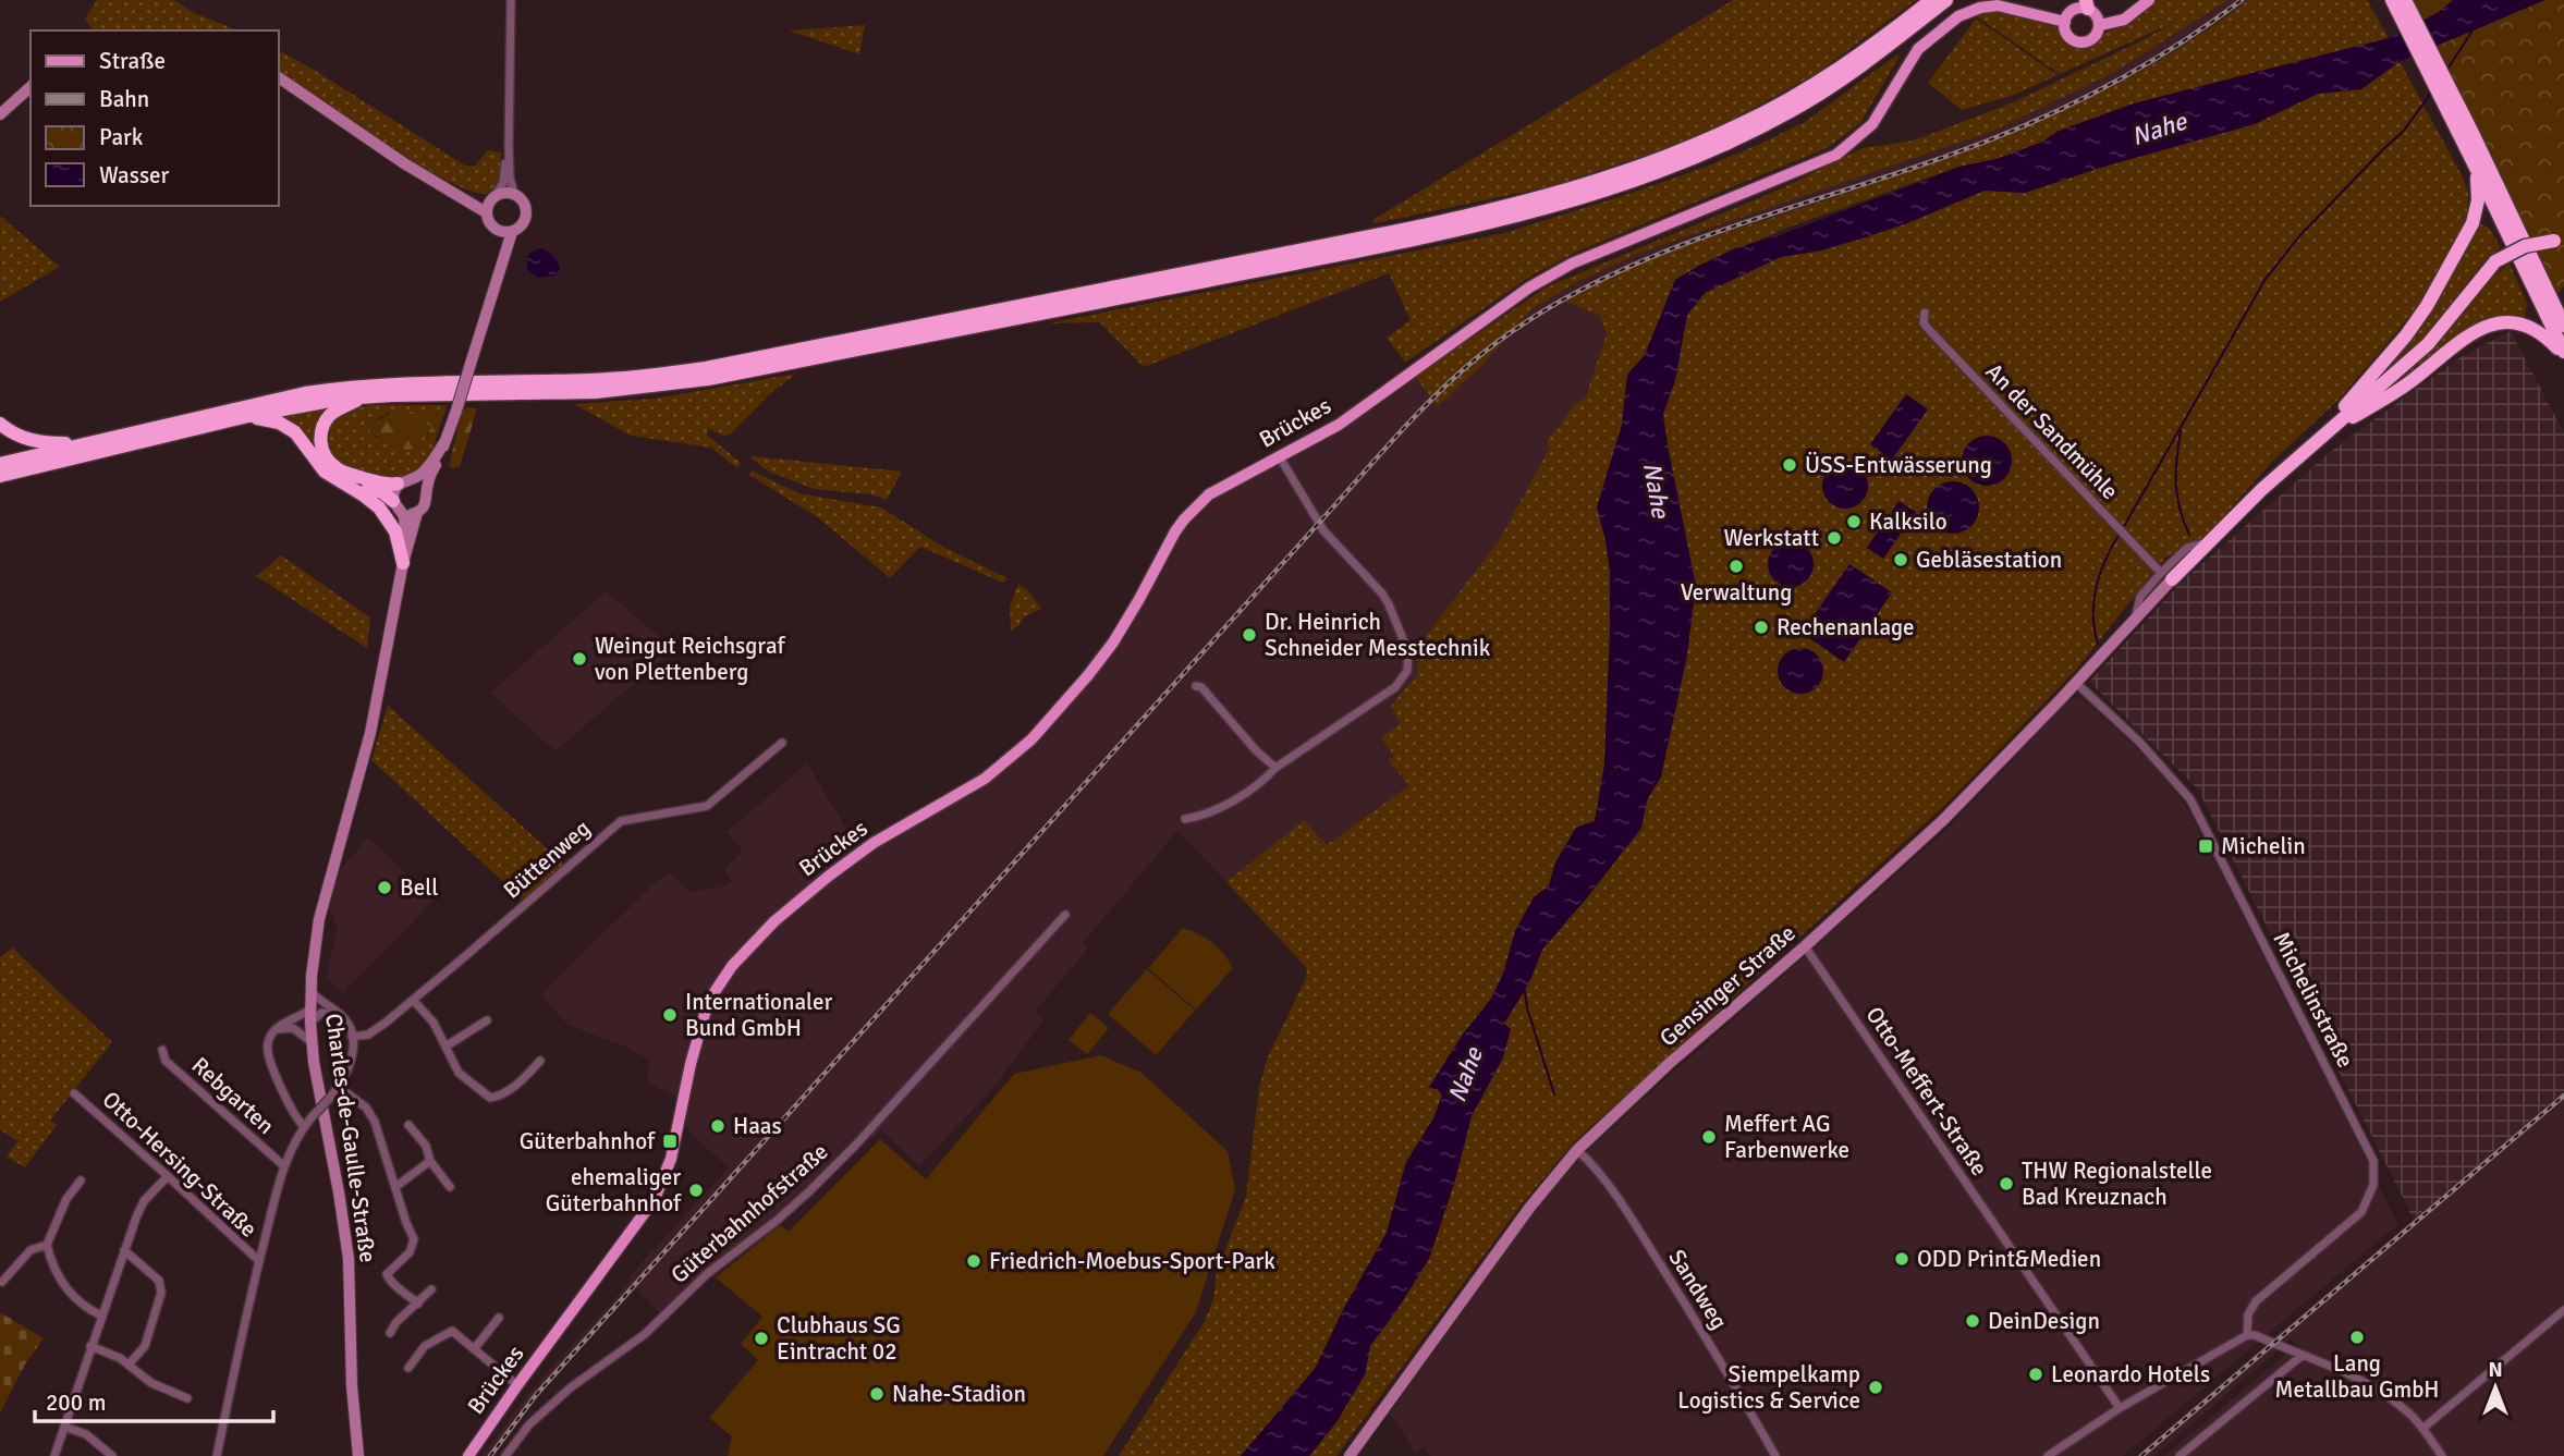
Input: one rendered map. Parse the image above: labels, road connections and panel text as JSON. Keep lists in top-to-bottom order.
{
  "streets": {
    "main road": ["Brückes"],
    "street": [
      "An der Sandmühle",
      "Büttenweg",
      "Gensinger Straße",
      "Michelinstraße",
      "Otto-Meffert-Straße",
      "Rebgarten",
      "Charles-de-Gaulle-Straße",
      "Otto-Hersing-Straße",
      "Güterbahnhofstraße",
      "Sandweg"
    ]
  },
  "crossings": [
    ["An der Sandmühle", "Gensinger Straße"],
    ["Gensinger Straße", "Michelinstraße"],
    ["Gensinger Straße", "Otto-Meffert-Straße"],
    ["Gensinger Straße", "Sandweg"]
  ],
  "water": ["Nahe"],
  "places": {
    "other": [
      "ÜSS-Entwässerung",
      "Kalksilo",
      "Werkstatt",
      "Gebläsestation",
      "Verwaltung",
      "Rechenanlage",
      "Dr. Heinrich Schneider Messtechnik",
      "Weingut Reichsgraf von Plettenberg",
      "Bell",
      "Internationaler Bund GmbH",
      "Haas",
      "Meffert AG Farbenwerke",
      "THW Regionalstelle Bad Kreuznach",
      "ehemaliger Güterbahnhof",
      "ODD Print&Medien",
      "Friedrich-Moebus-Sport-Park",
      "DeinDesign",
      "Lang Metallbau GmbH",
      "Clubhaus SG Eintracht 02",
      "Leonardo Hotels",
      "Siempelkamp Logistics & Service",
      "Nahe-Stadion"
    ],
    "transit": ["Michelin", "Güterbahnhof"]
  },
  "legend": [
    "Straße",
    "Bahn",
    "Park",
    "Wasser"
  ],
  "scale_bar": "200 m",
  "north": "top"
}
